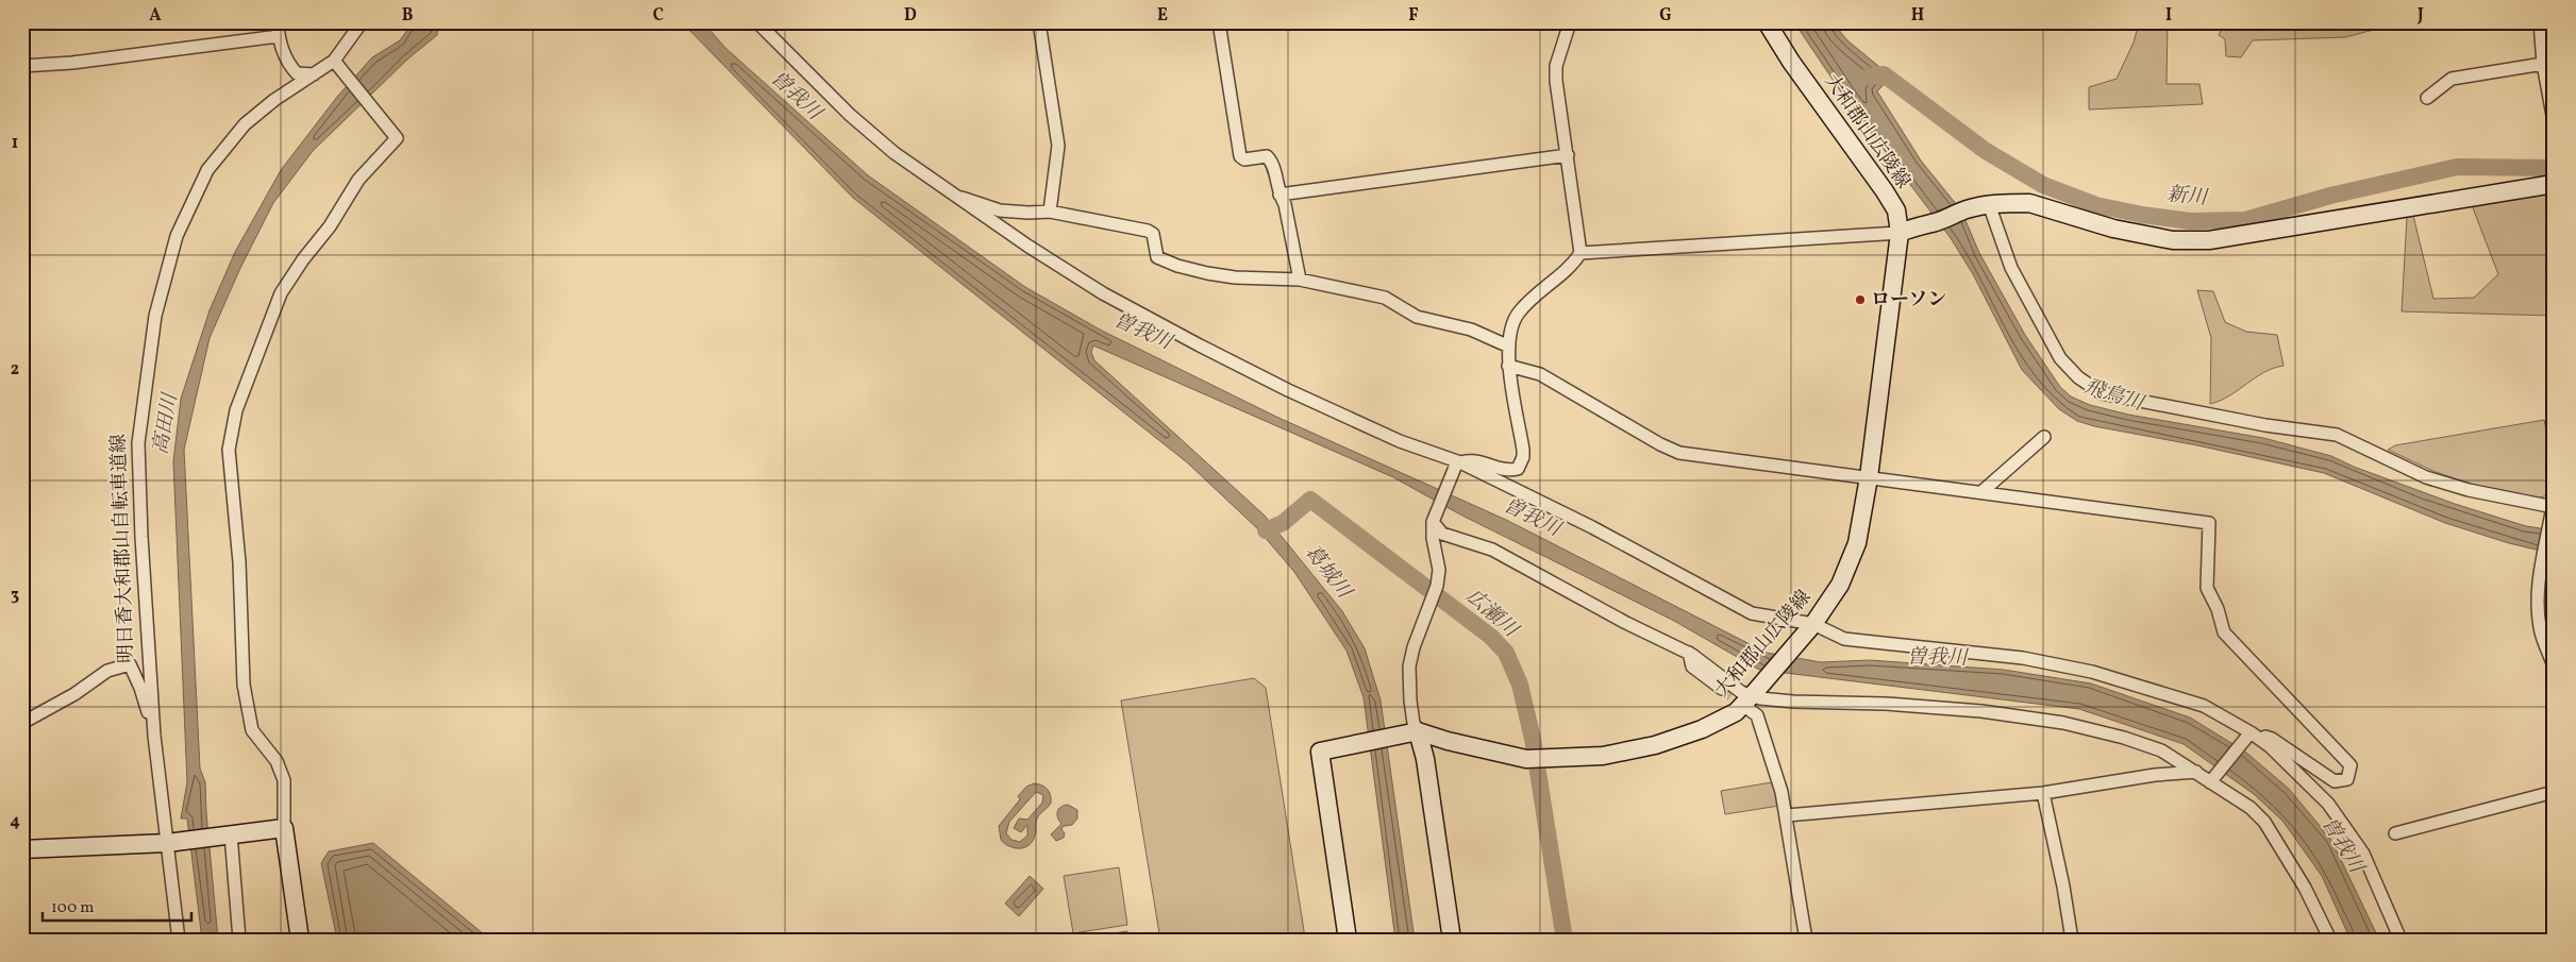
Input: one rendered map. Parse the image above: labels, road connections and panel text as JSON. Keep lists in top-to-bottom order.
{
  "streets": {
    "street": ["大和郡山広陵線", "明日香大和郡山自転車道線"]
  },
  "water": [
    "曽我川",
    "新川",
    "飛鳥川",
    "高田川",
    "葛城川",
    "広瀬川"
  ],
  "places": ["ローソン"],
  "scale_bar": "100 m",
  "grid": {
    "columns": [
      "A",
      "B",
      "C",
      "D",
      "E",
      "F",
      "G",
      "H",
      "I",
      "J"
    ],
    "rows": [
      "1",
      "2",
      "3",
      "4"
    ]
  }
}
